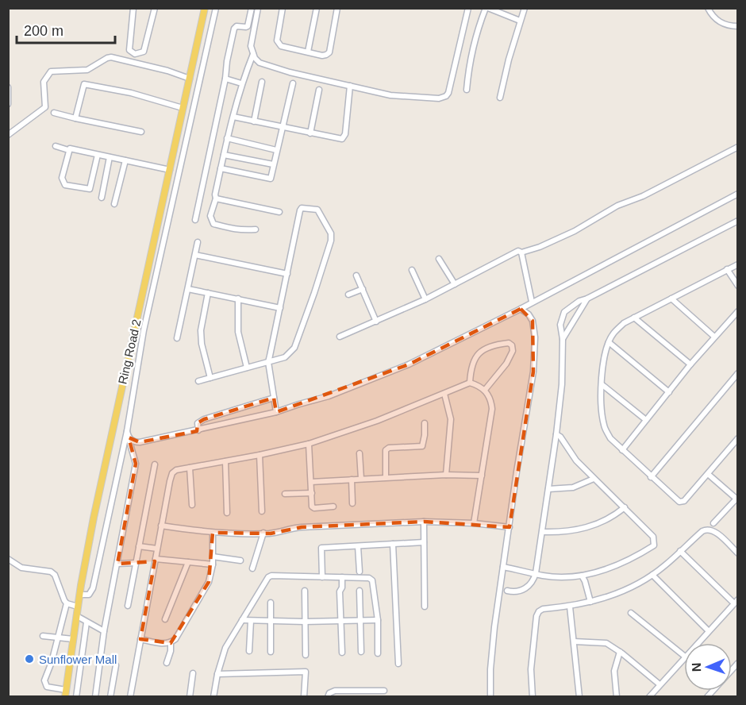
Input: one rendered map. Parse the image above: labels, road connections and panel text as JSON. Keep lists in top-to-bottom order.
{
  "streets": {
    "main road": ["Ring Road 2"]
  },
  "places": ["Sunflower Mall"],
  "scale_bar": "200 m",
  "north": "left"
}
